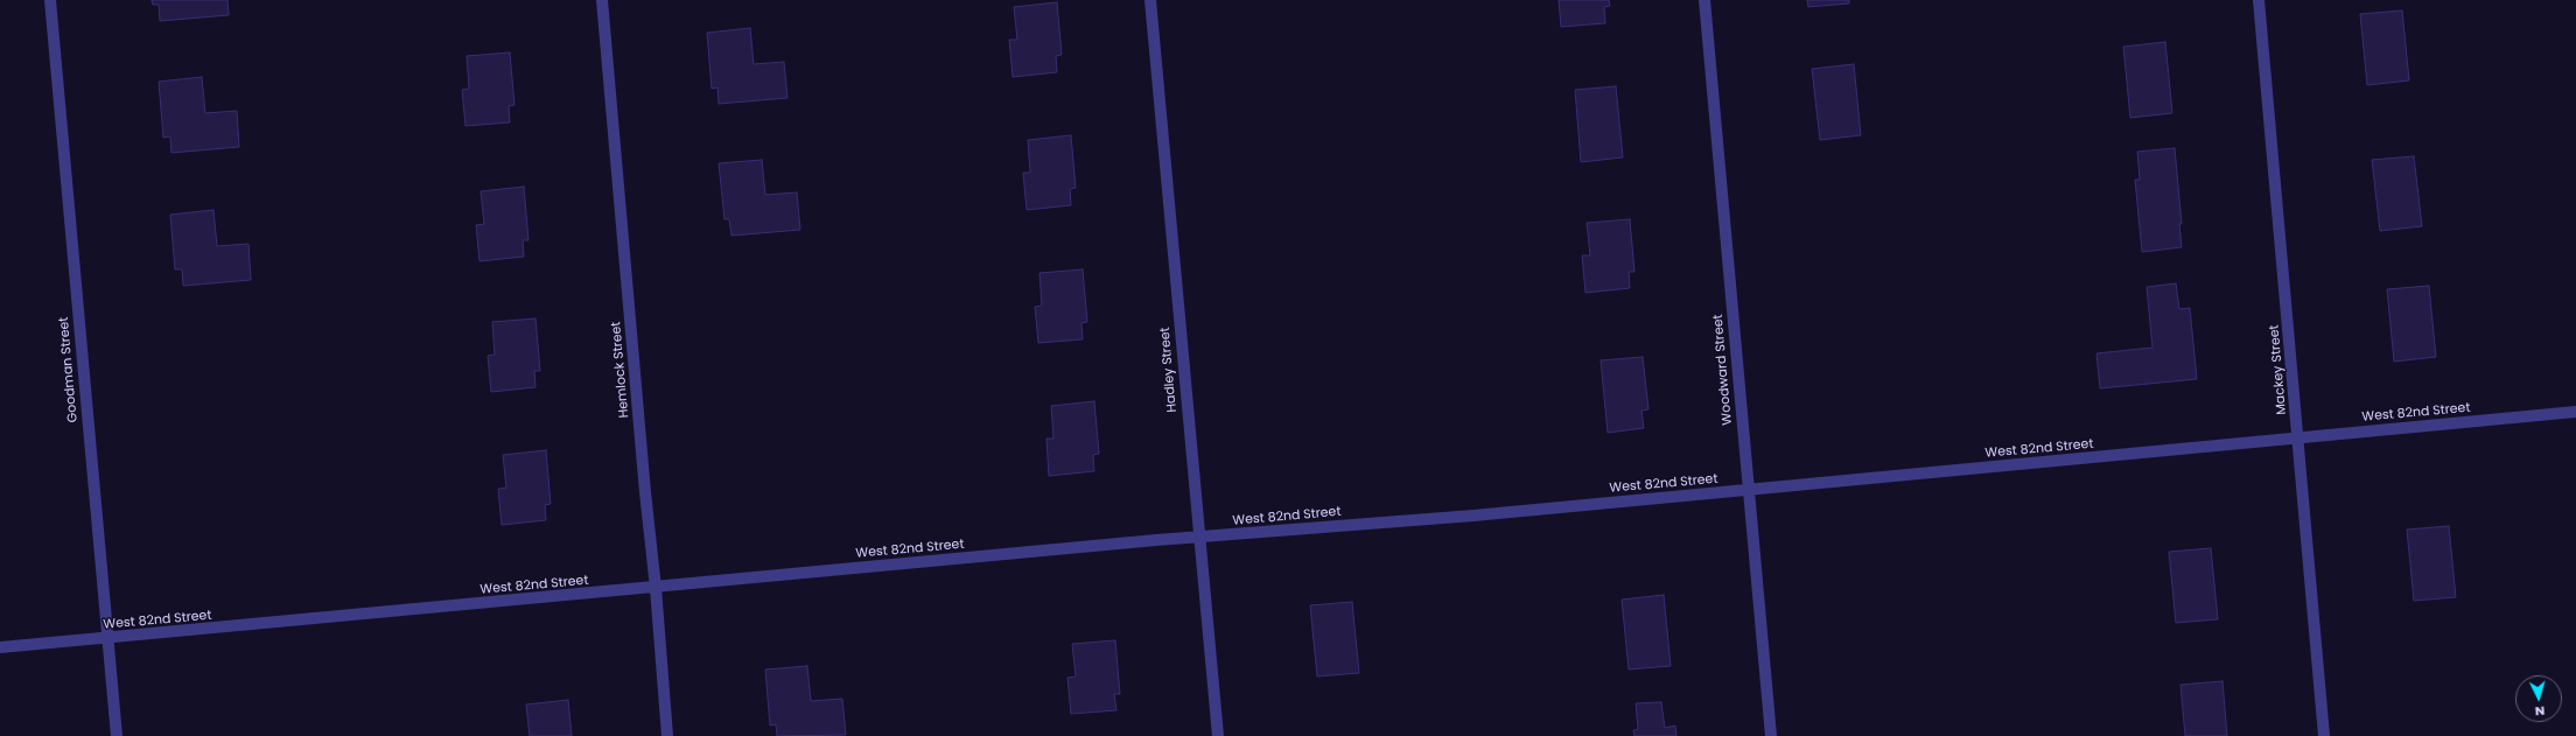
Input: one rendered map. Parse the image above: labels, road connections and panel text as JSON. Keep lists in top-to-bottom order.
{
  "streets": {
    "street": [
      "Goodman Street",
      "Hemlock Street",
      "Hadley Street",
      "Woodward Street",
      "Mackey Street",
      "West 82nd Street"
    ]
  },
  "crossings": [
    ["Goodman Street", "West 82nd Street"],
    ["Hemlock Street", "West 82nd Street"],
    ["Hadley Street", "West 82nd Street"],
    ["Woodward Street", "West 82nd Street"],
    ["Mackey Street", "West 82nd Street"]
  ],
  "north": "bottom"
}
